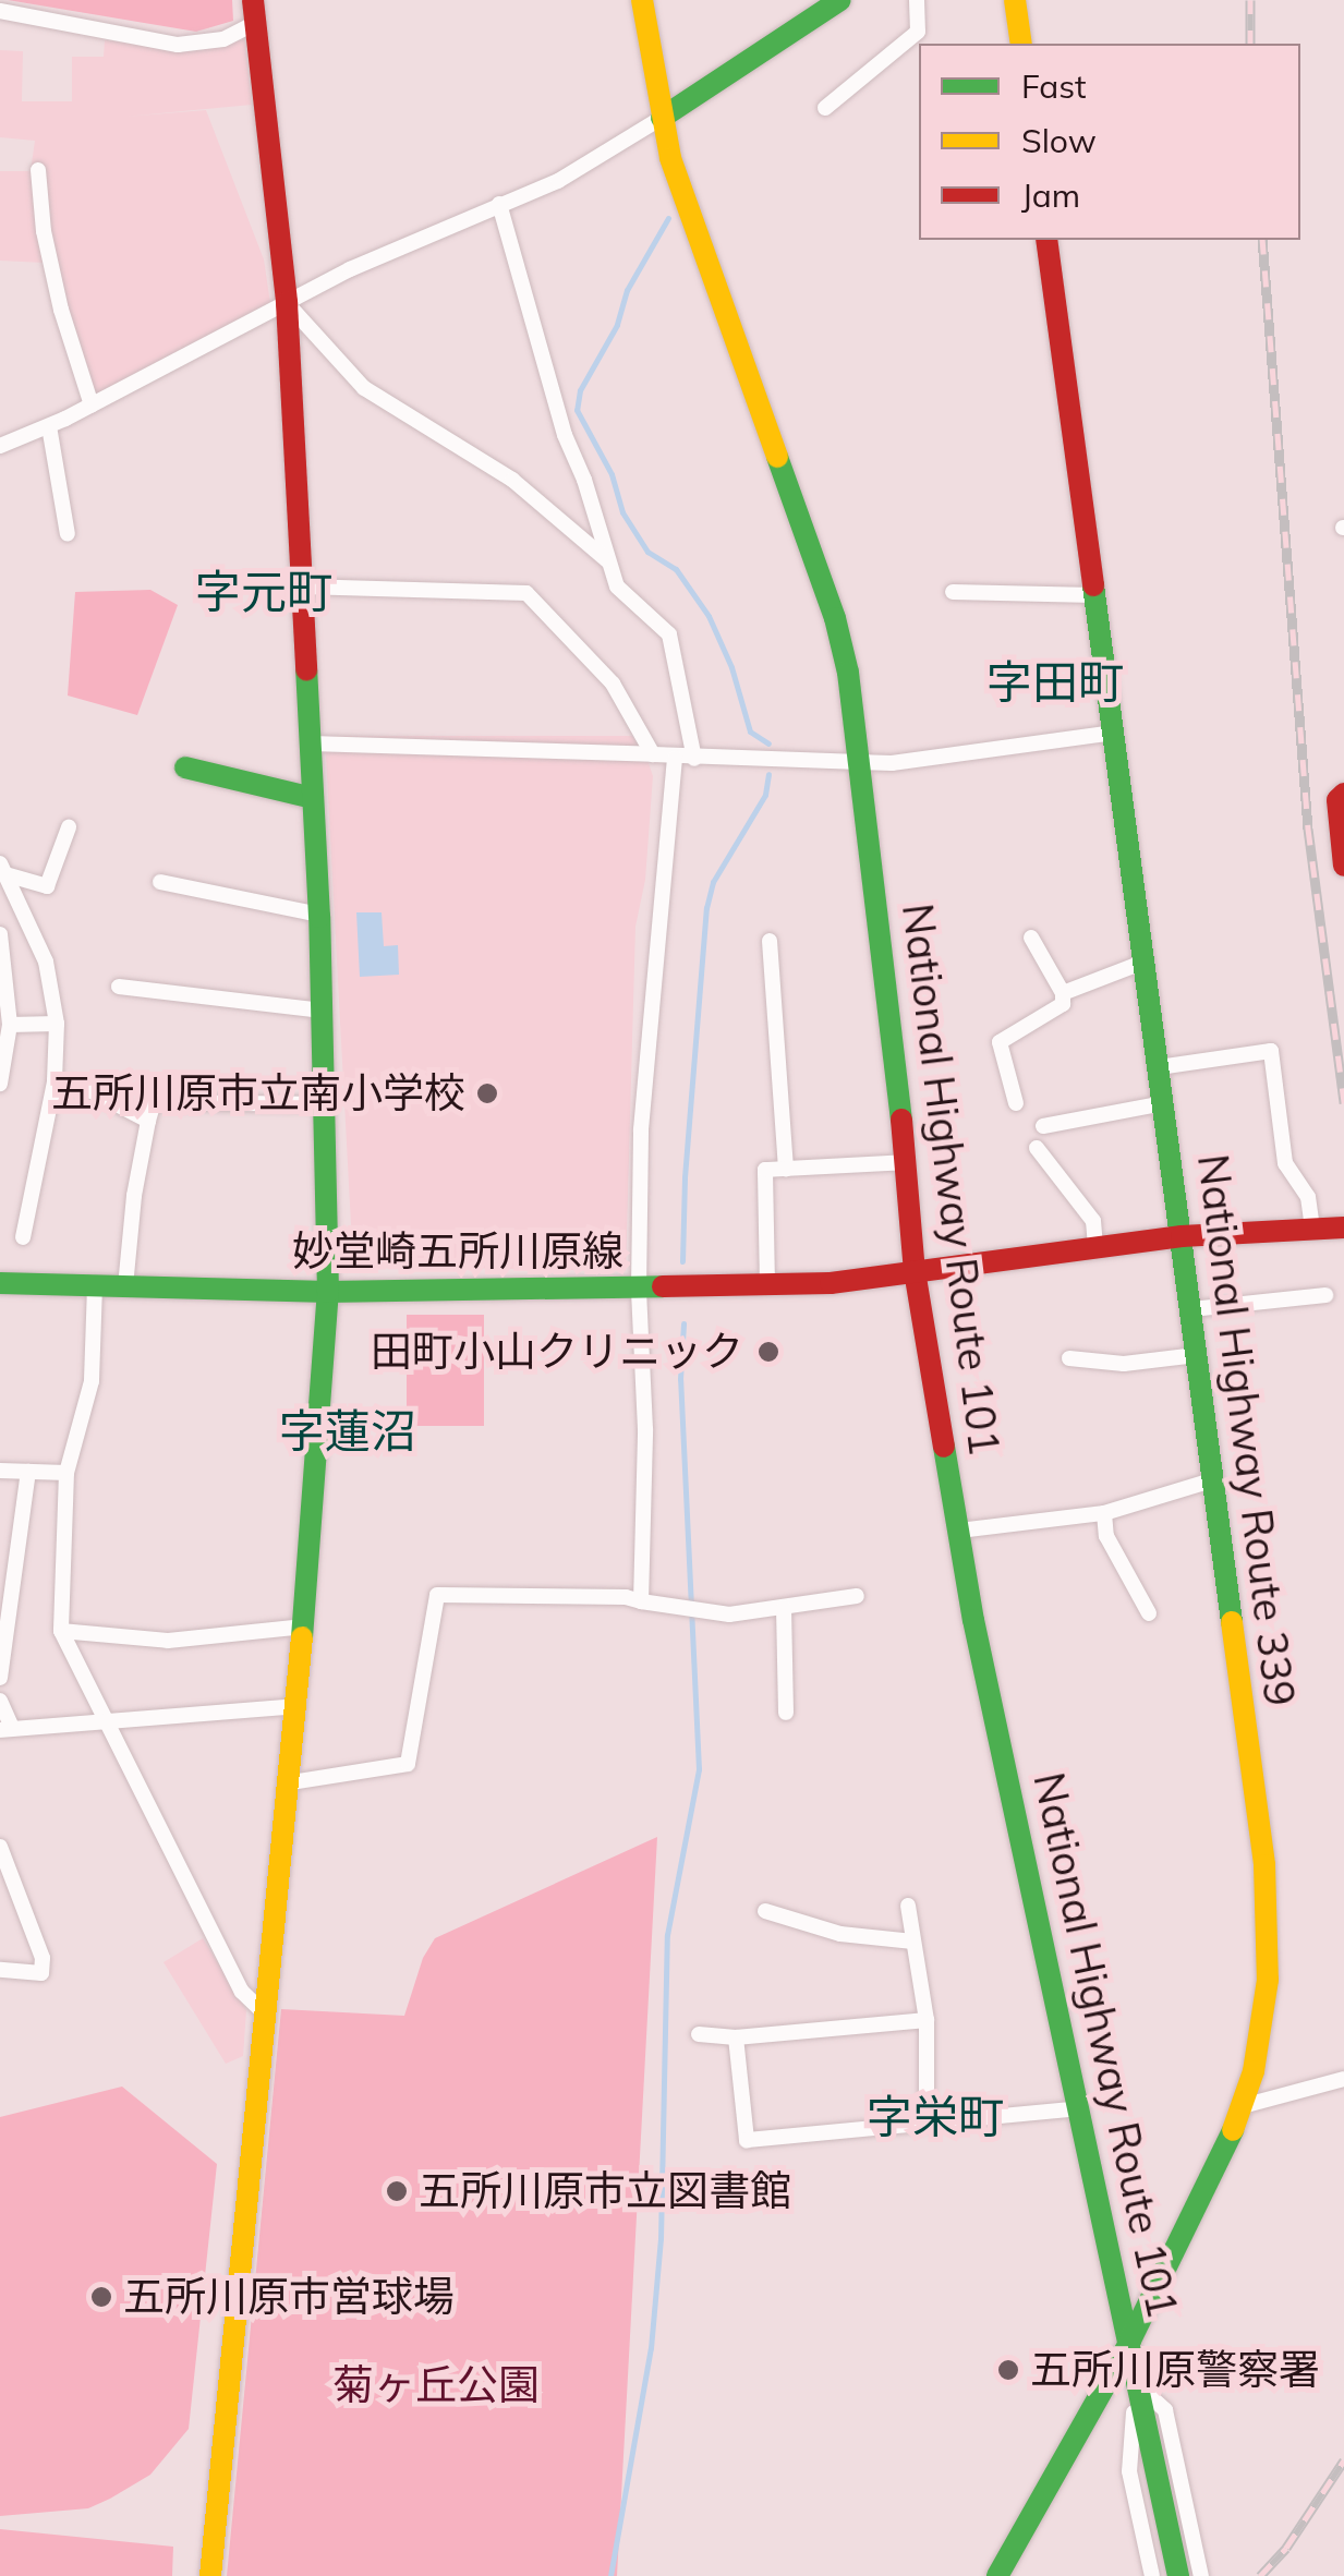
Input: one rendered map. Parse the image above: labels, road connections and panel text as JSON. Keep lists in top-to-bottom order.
{
  "streets": {
    "main road": ["National Highway Route 101", "妙堂崎五所川原線", "National Highway Route 339"]
  },
  "crossings": [
    ["National Highway Route 101", "妙堂崎五所川原線"],
    ["National Highway Route 101", "National Highway Route 339"],
    ["妙堂崎五所川原線", "National Highway Route 339"]
  ],
  "districts": [
    "字元町",
    "字田町",
    "字蓮沼",
    "字栄町"
  ],
  "parks": ["菊ヶ丘公園"],
  "places": [
    "五所川原市立南小学校",
    "田町小山クリニック",
    "五所川原市立図書館",
    "五所川原市営球場",
    "五所川原警察署"
  ],
  "legend": ["Fast", "Slow", "Jam"]
}
